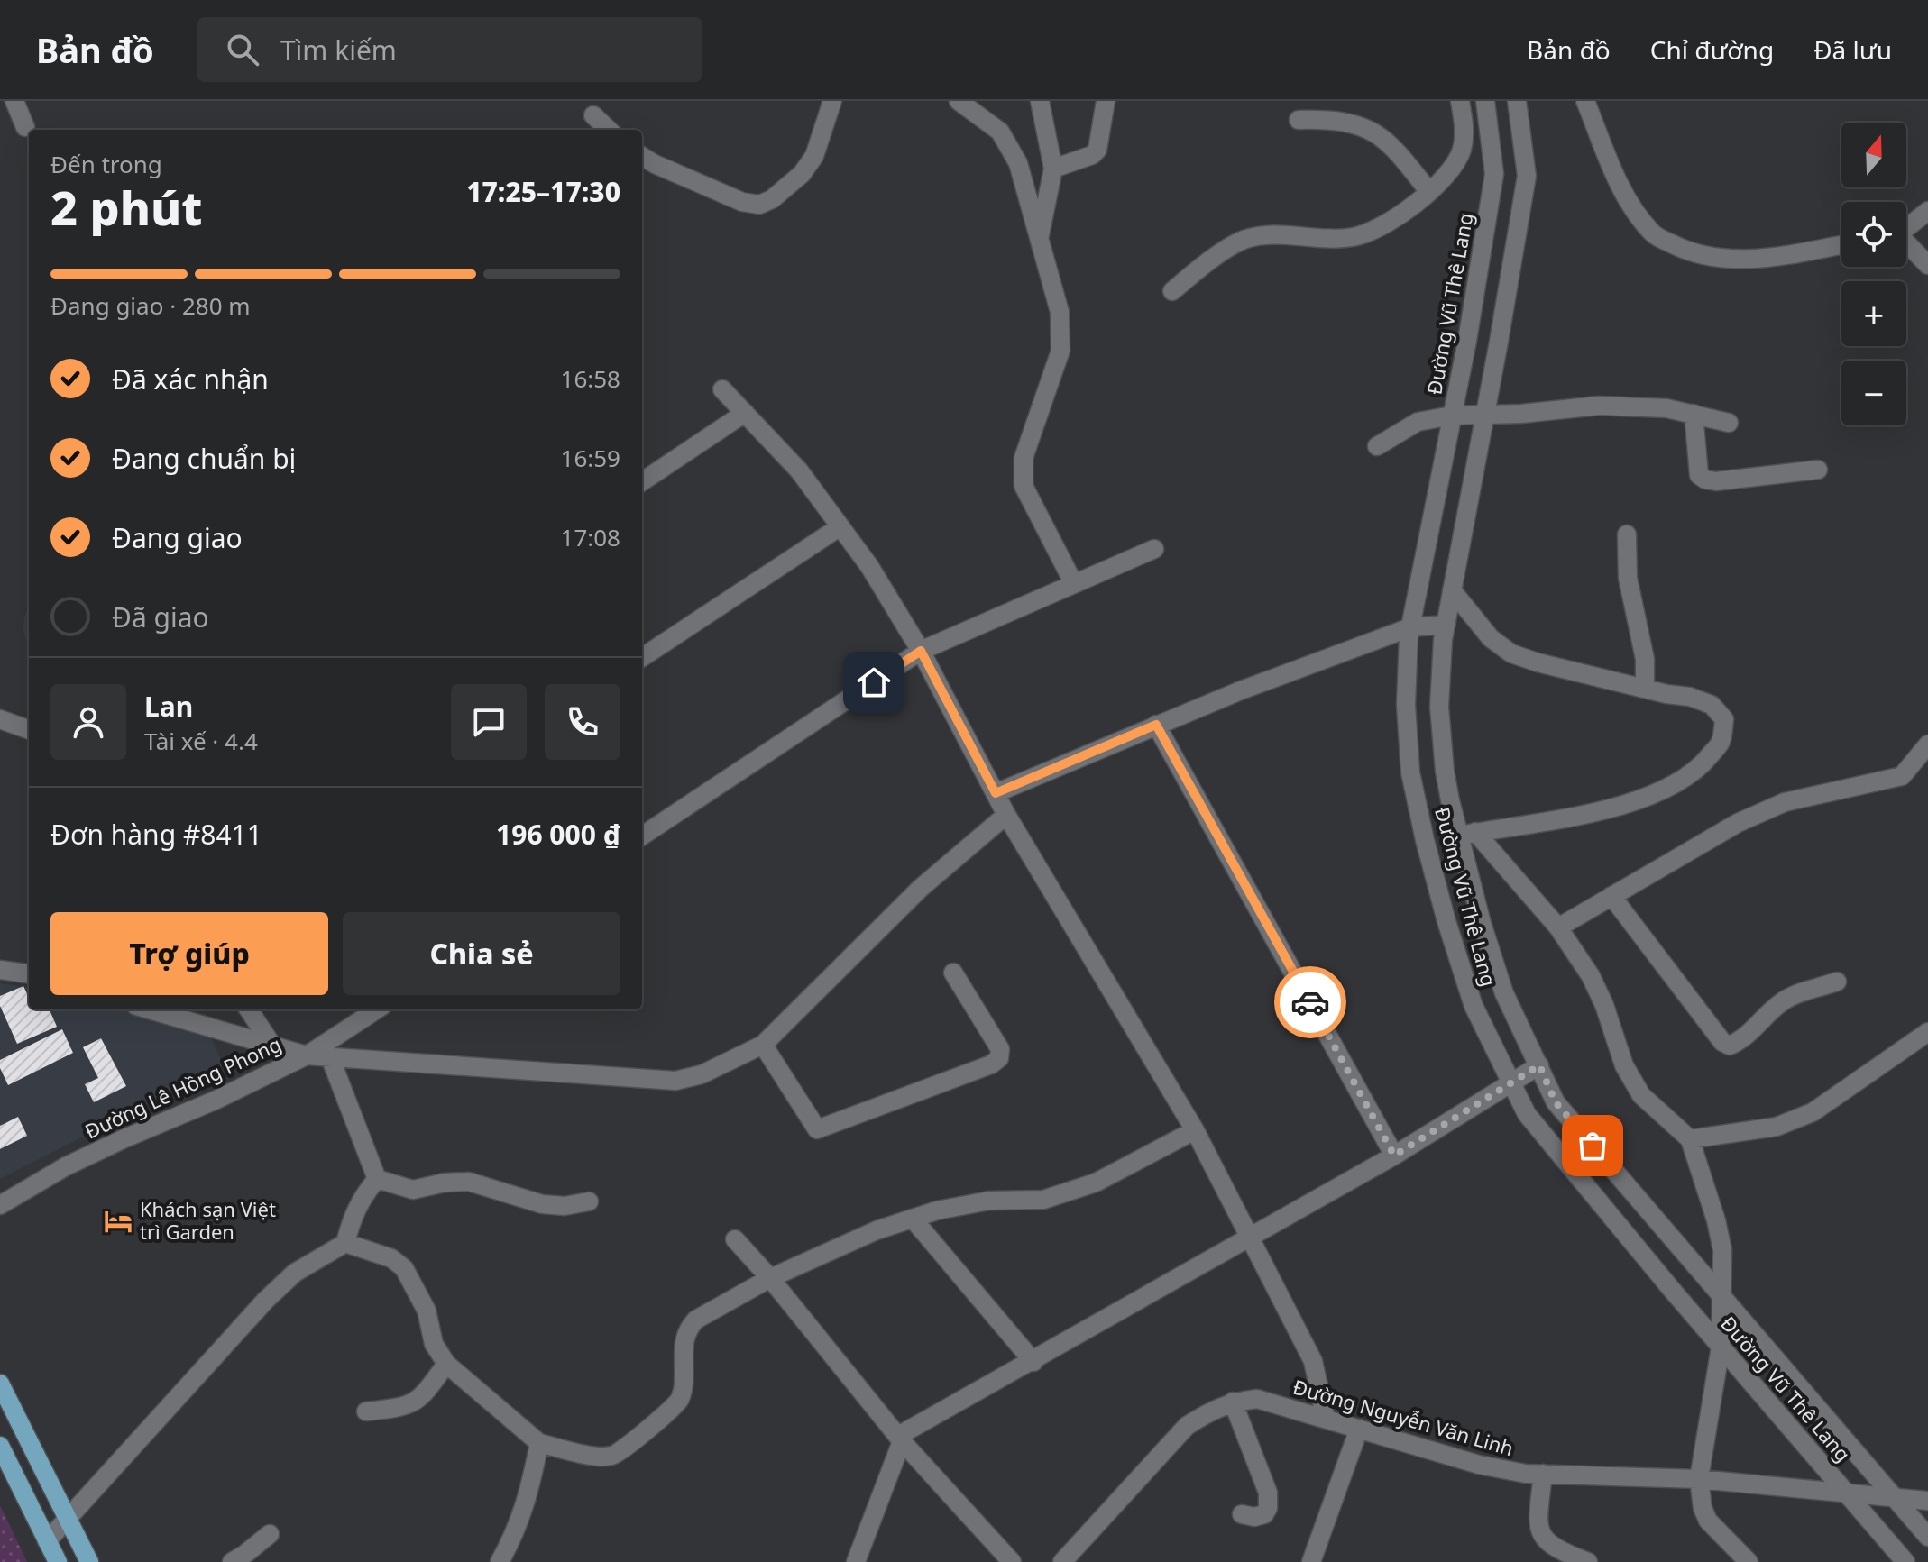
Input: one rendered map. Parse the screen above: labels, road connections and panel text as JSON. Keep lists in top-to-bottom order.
{
  "streets": {
    "street": ["Đường Vũ Thê Lang", "Đường Lê Hồng Phong", "Đường Nguyễn Văn Linh"]
  },
  "crossings": [
    ["Đường Vũ Thê Lang", "Đường Nguyễn Văn Linh"]
  ],
  "places": {
    "hotel": ["Khách sạn Việt trì Garden"]
  },
  "north": "top",
  "page": {
    "header": "Bản đồ",
    "search": "Tìm kiếm",
    "nav": ["Bản đồ", "Chỉ đường", "Đã lưu"],
    "map_buttons": ["+", "−"],
    "heading": ["2 phút", "Đến trong", "17:25–17:30"],
    "panel": [
      "Lan",
      "Tài xế · 4.4",
      "Đơn hàng #8411",
      "196 000 ₫"
    ],
    "bar": "Đang giao · 280 m",
    "list": [
      ["Đã xác nhận", "16:58"],
      ["Đang chuẩn bị", "16:59"],
      ["Đang giao", "17:08"],
      "Đã giao"
    ],
    "buttons": ["Trợ giúp", "Chia sẻ"]
  }
}
